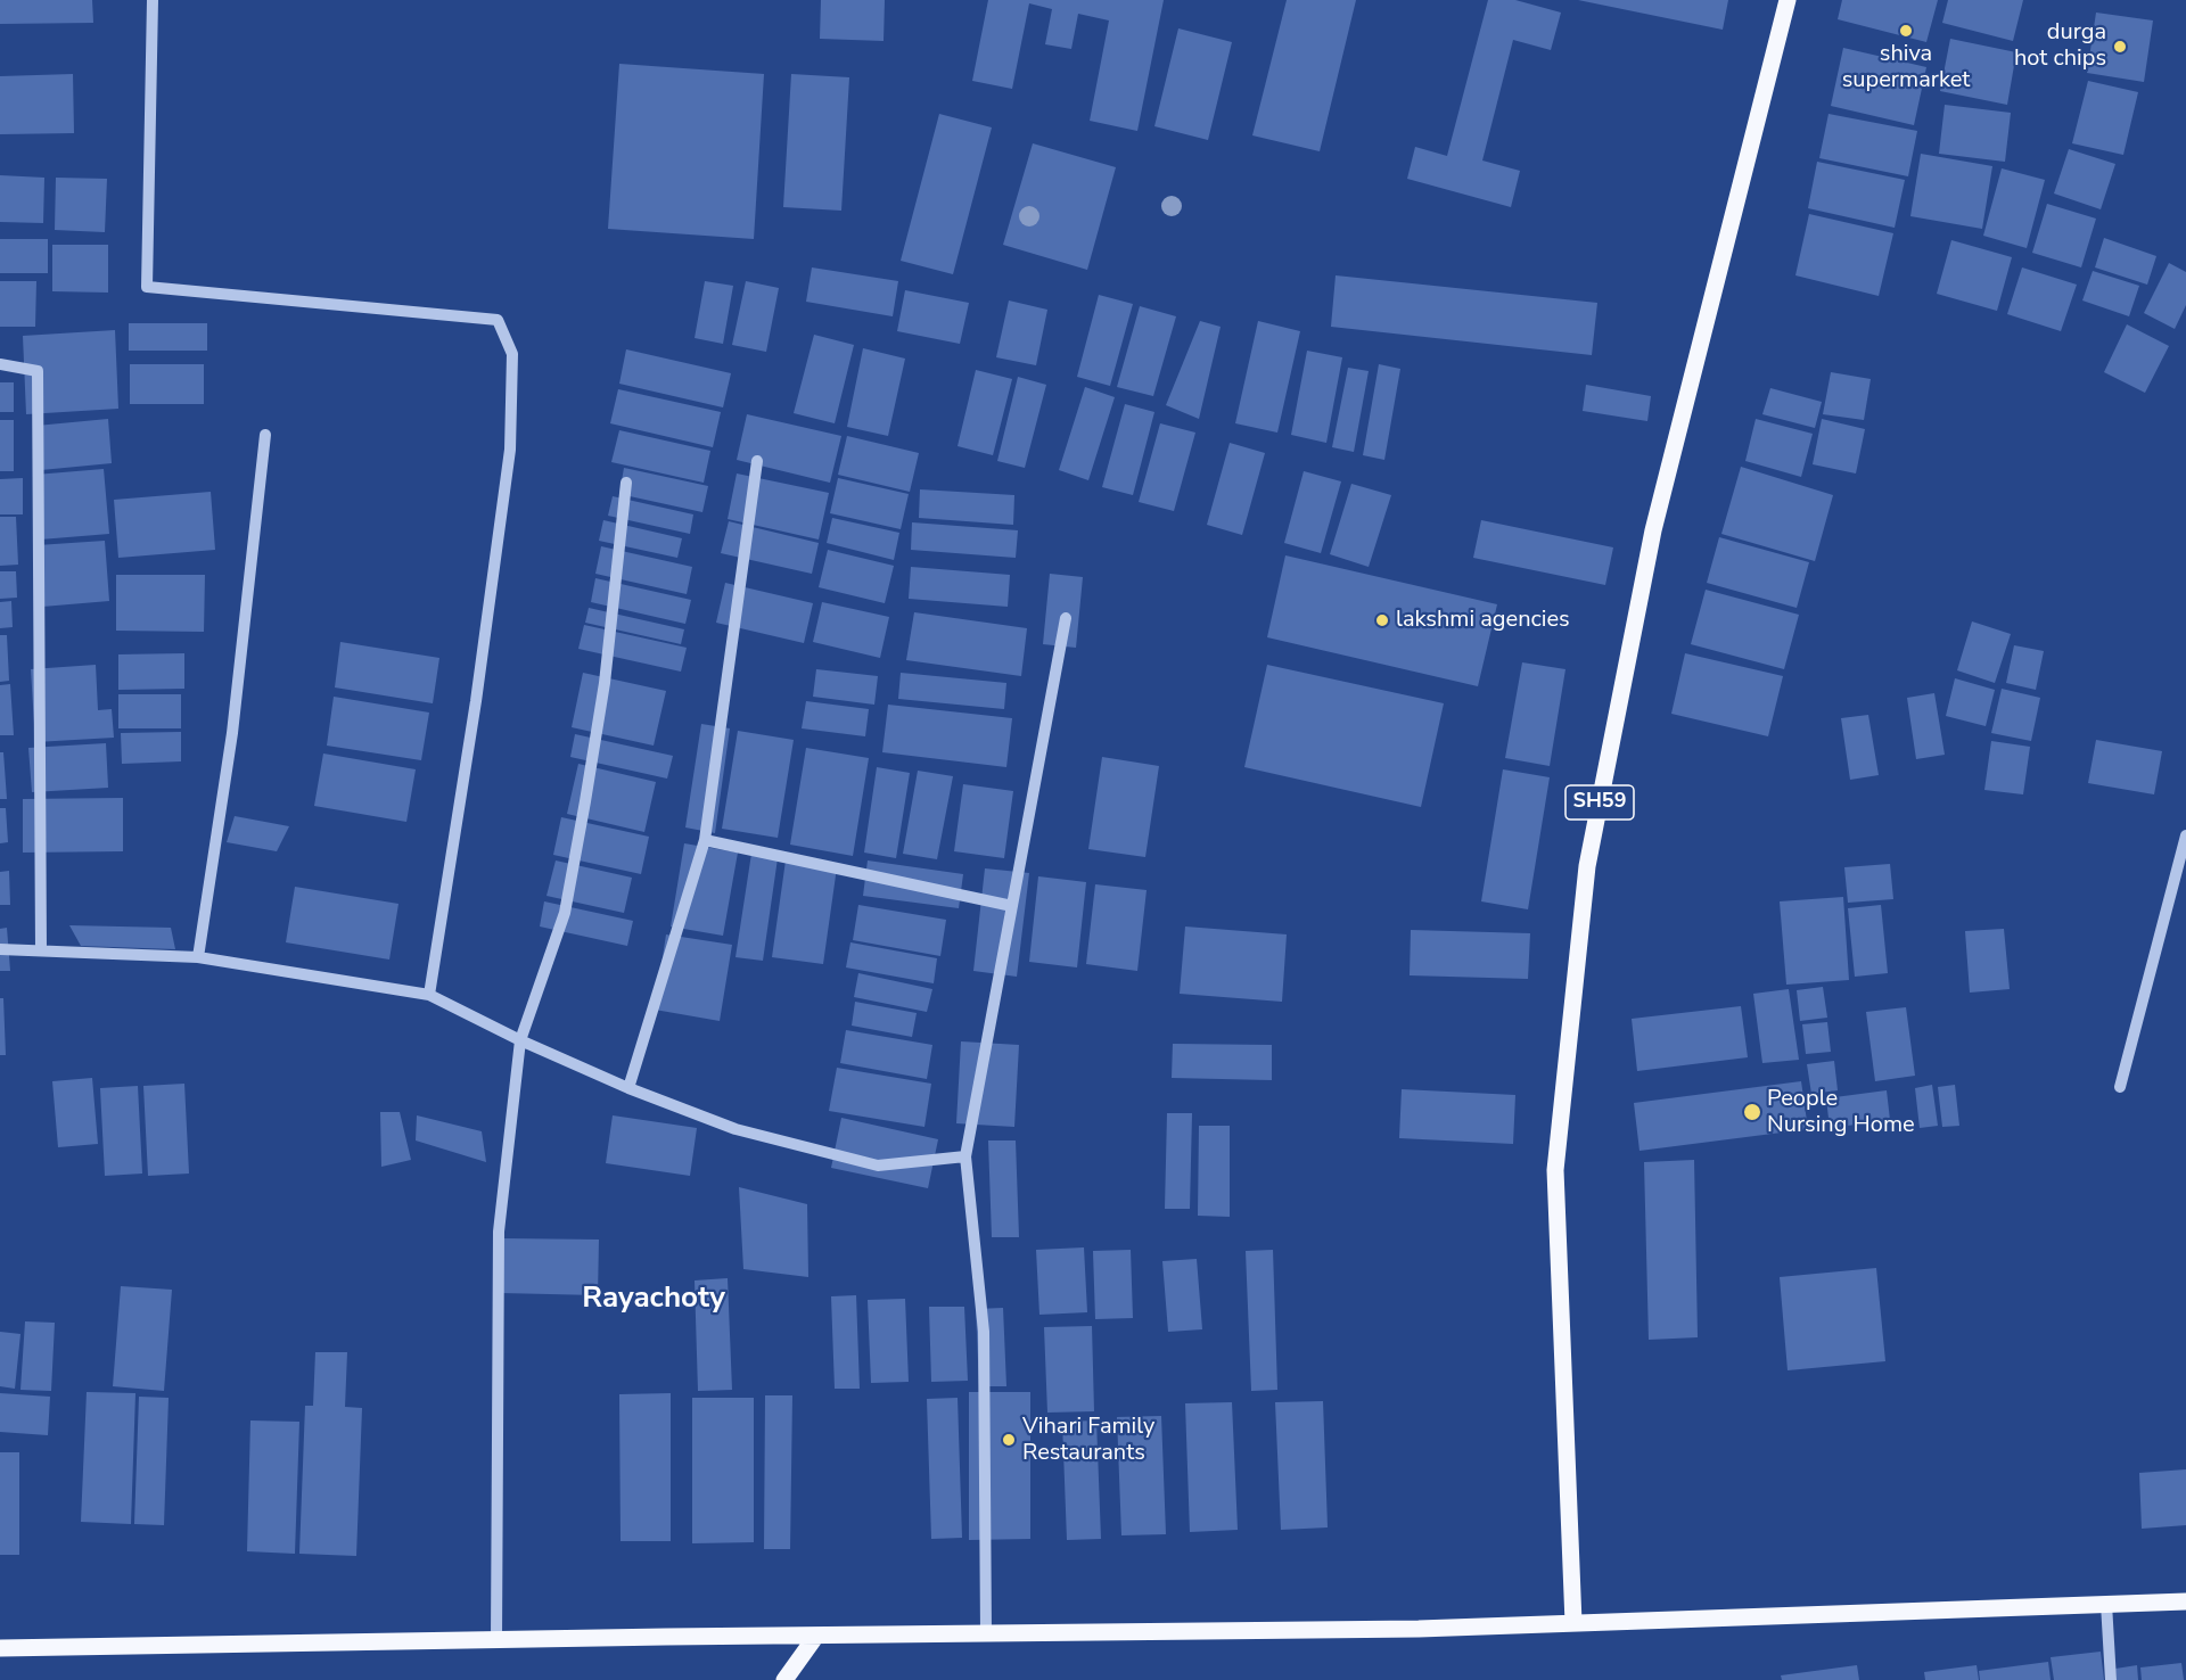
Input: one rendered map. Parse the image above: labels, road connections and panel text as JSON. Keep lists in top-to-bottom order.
{
  "streets": {
    "main road": ["SH59"]
  },
  "districts": ["Rayachoty"],
  "places": [
    "shiva supermarket",
    "durga hot chips",
    "lakshmi agencies",
    "People Nursing Home",
    "Vihari Family Restaurants"
  ]
}
